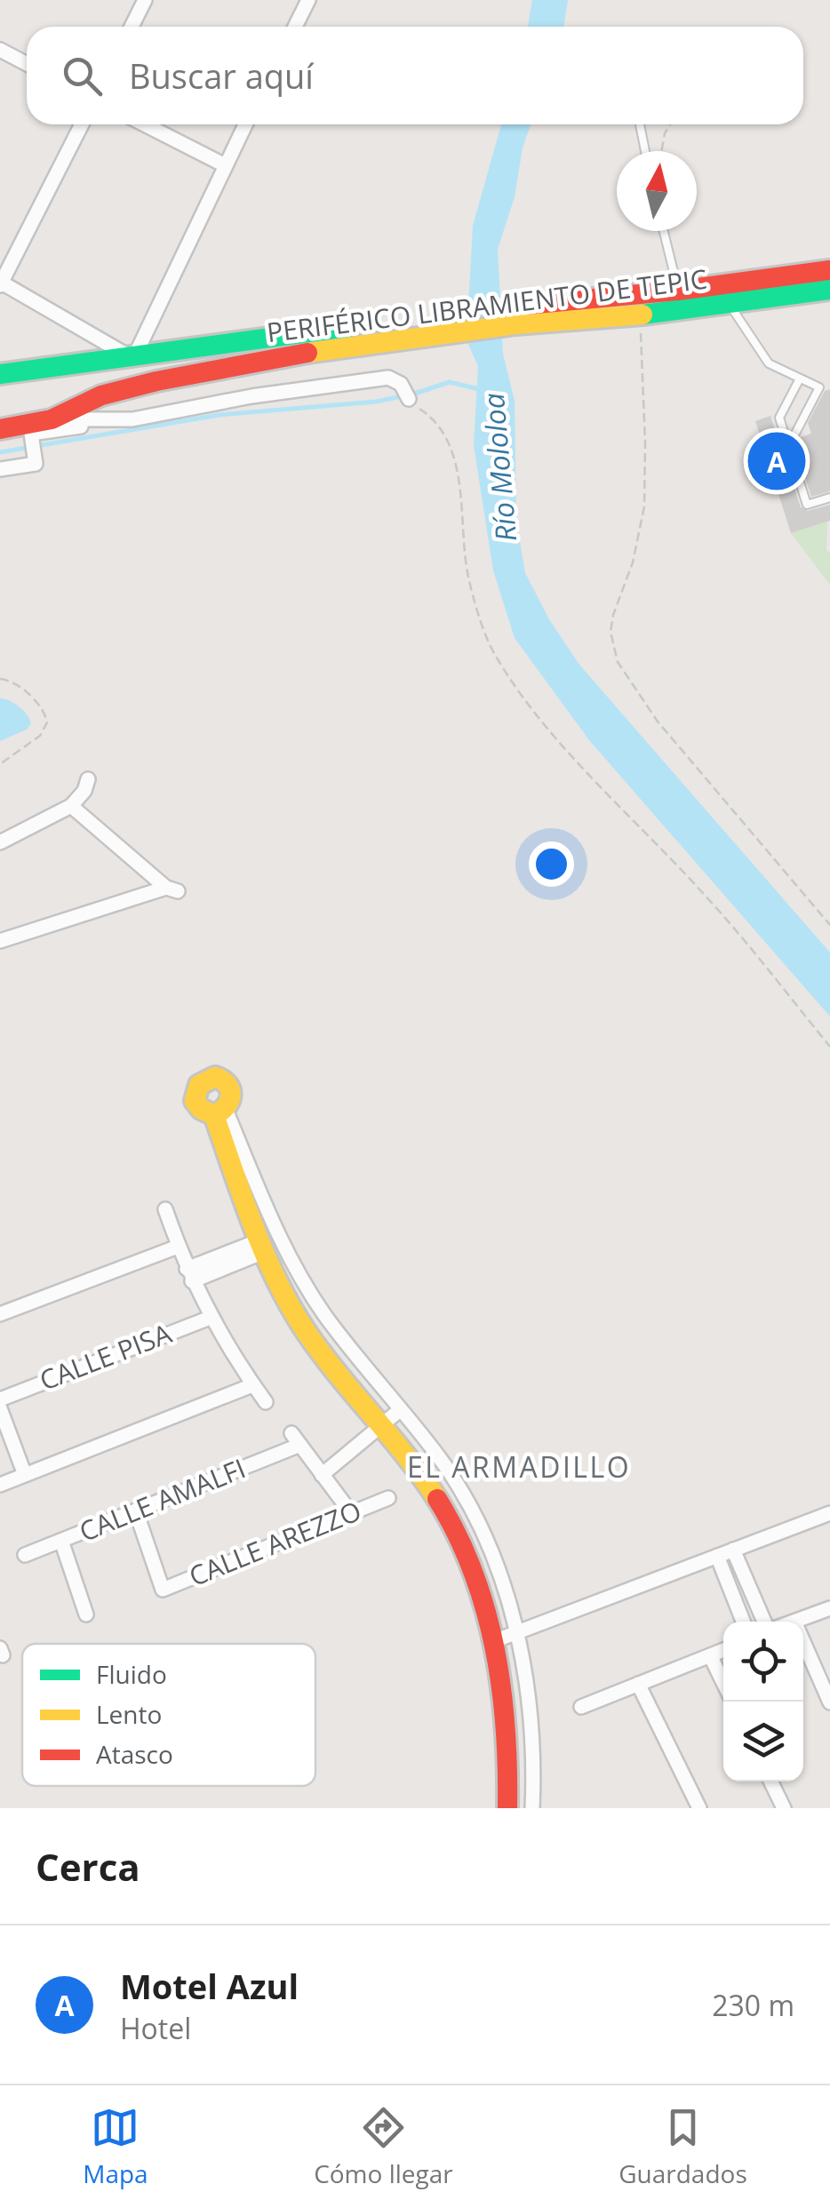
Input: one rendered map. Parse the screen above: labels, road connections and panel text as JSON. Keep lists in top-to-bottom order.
{
  "streets": {
    "main road": ["PERIFÉRICO LIBRAMIENTO DE TEPIC"],
    "street": ["CALLE PISA", "CALLE AMALFI", "CALLE AREZZO"]
  },
  "crossings": [
    ["CALLE AMALFI", "CALLE AREZZO"]
  ],
  "districts": ["EL ARMADILLO"],
  "water": ["Río Mololoa"],
  "legend": ["Fluido", "Lento", "Atasco"],
  "north": "top",
  "page": {
    "search": "Buscar aquí",
    "pins": "A",
    "heading": "Cerca",
    "list": [
      {
        "mark": "A",
        "name": "Motel Azul",
        "note": "Hotel",
        "value": "230 m"
      }
    ],
    "nav": ["Mapa", "Cómo llegar", "Guardados"]
  }
}
